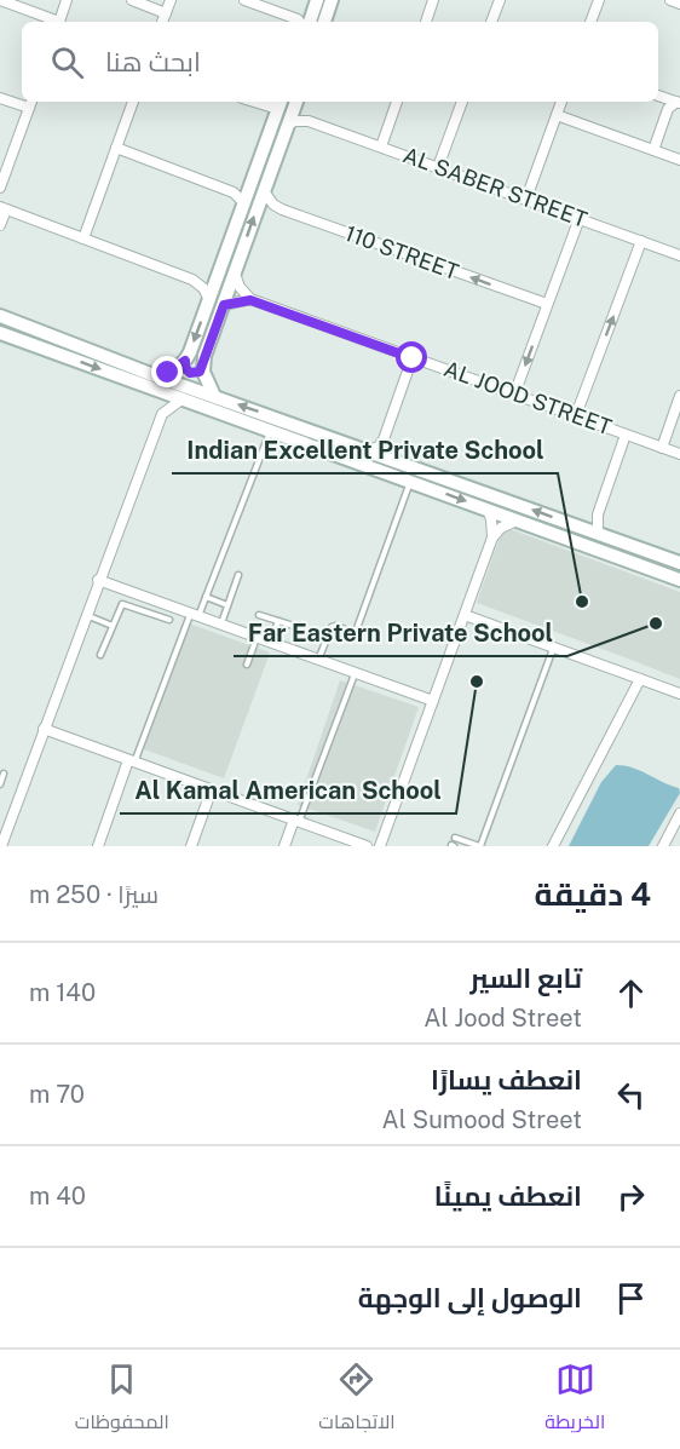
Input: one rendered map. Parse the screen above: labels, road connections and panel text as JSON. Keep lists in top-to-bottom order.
{
  "streets": {
    "street": ["AL SABER STREET", "110 STREET", "AL JOOD STREET"]
  },
  "one_way": ["110 STREET"],
  "places": ["Indian Excellent Private School", "Far Eastern Private School", "Al Kamal American School"],
  "page": {
    "search": "ابحث هنا",
    "heading": ["4 دقيقة", "سيرًا · 250 m"],
    "list": [
      ["تابع السير", "Al Jood Street", "140 m"],
      ["انعطف يسارًا", "Al Sumood Street", "70 m"],
      ["انعطف يمينًا", "40 m"],
      "الوصول إلى الوجهة"
    ],
    "nav": ["الخريطة", "الاتجاهات", "المحفوظات"]
  }
}
